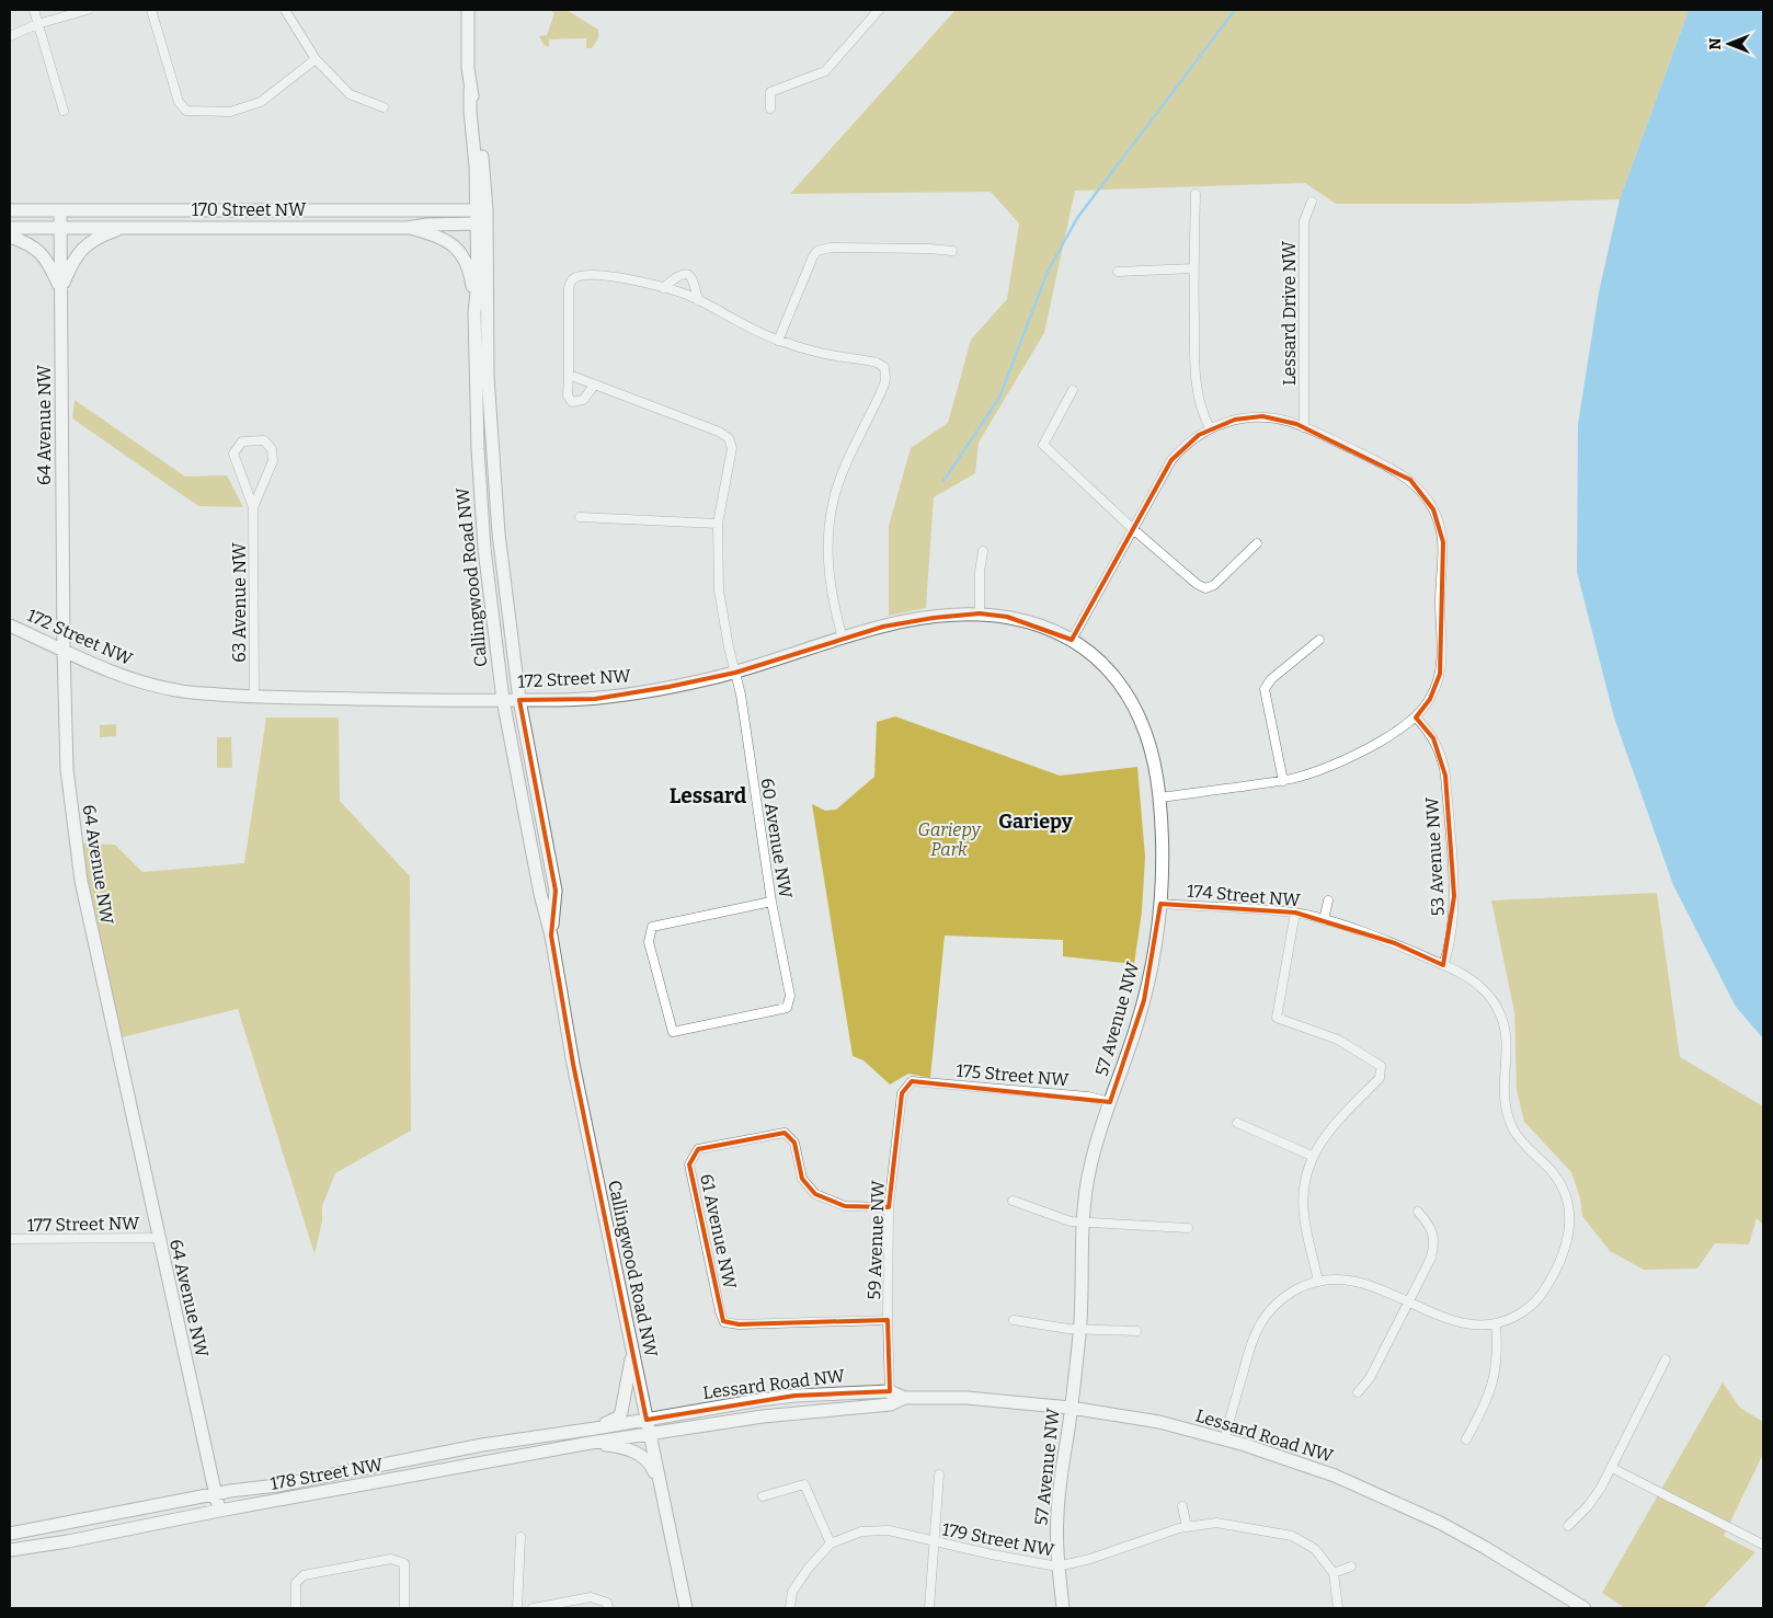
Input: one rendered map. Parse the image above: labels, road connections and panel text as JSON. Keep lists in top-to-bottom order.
{
  "streets": {
    "main road": [
      "170 Street NW",
      "64 Avenue NW",
      "Callingwood Road NW",
      "172 Street NW",
      "57 Avenue NW",
      "Lessard Road NW",
      "178 Street NW"
    ],
    "street": [
      "Lessard Drive NW",
      "63 Avenue NW",
      "60 Avenue NW",
      "53 Avenue NW",
      "174 Street NW",
      "175 Street NW",
      "177 Street NW",
      "61 Avenue NW",
      "59 Avenue NW",
      "179 Street NW"
    ]
  },
  "crossings": [
    ["170 Street NW", "64 Avenue NW"],
    ["170 Street NW", "Callingwood Road NW"],
    ["64 Avenue NW", "172 Street NW"],
    ["64 Avenue NW", "177 Street NW"],
    ["64 Avenue NW", "178 Street NW"],
    ["Callingwood Road NW", "172 Street NW"],
    ["Callingwood Road NW", "Lessard Road NW"],
    ["Callingwood Road NW", "178 Street NW"],
    ["63 Avenue NW", "172 Street NW"],
    ["172 Street NW", "60 Avenue NW"],
    ["172 Street NW", "57 Avenue NW"],
    ["53 Avenue NW", "174 Street NW"],
    ["174 Street NW", "57 Avenue NW"],
    ["57 Avenue NW", "175 Street NW"],
    ["57 Avenue NW", "Lessard Road NW"],
    ["57 Avenue NW", "179 Street NW"],
    ["175 Street NW", "59 Avenue NW"],
    ["61 Avenue NW", "59 Avenue NW"],
    ["59 Avenue NW", "Lessard Road NW"],
    ["Lessard Road NW", "178 Street NW"]
  ],
  "districts": ["Lessard", "Gariepy"],
  "parks": ["Gariepy Park"],
  "north": "left"
}
